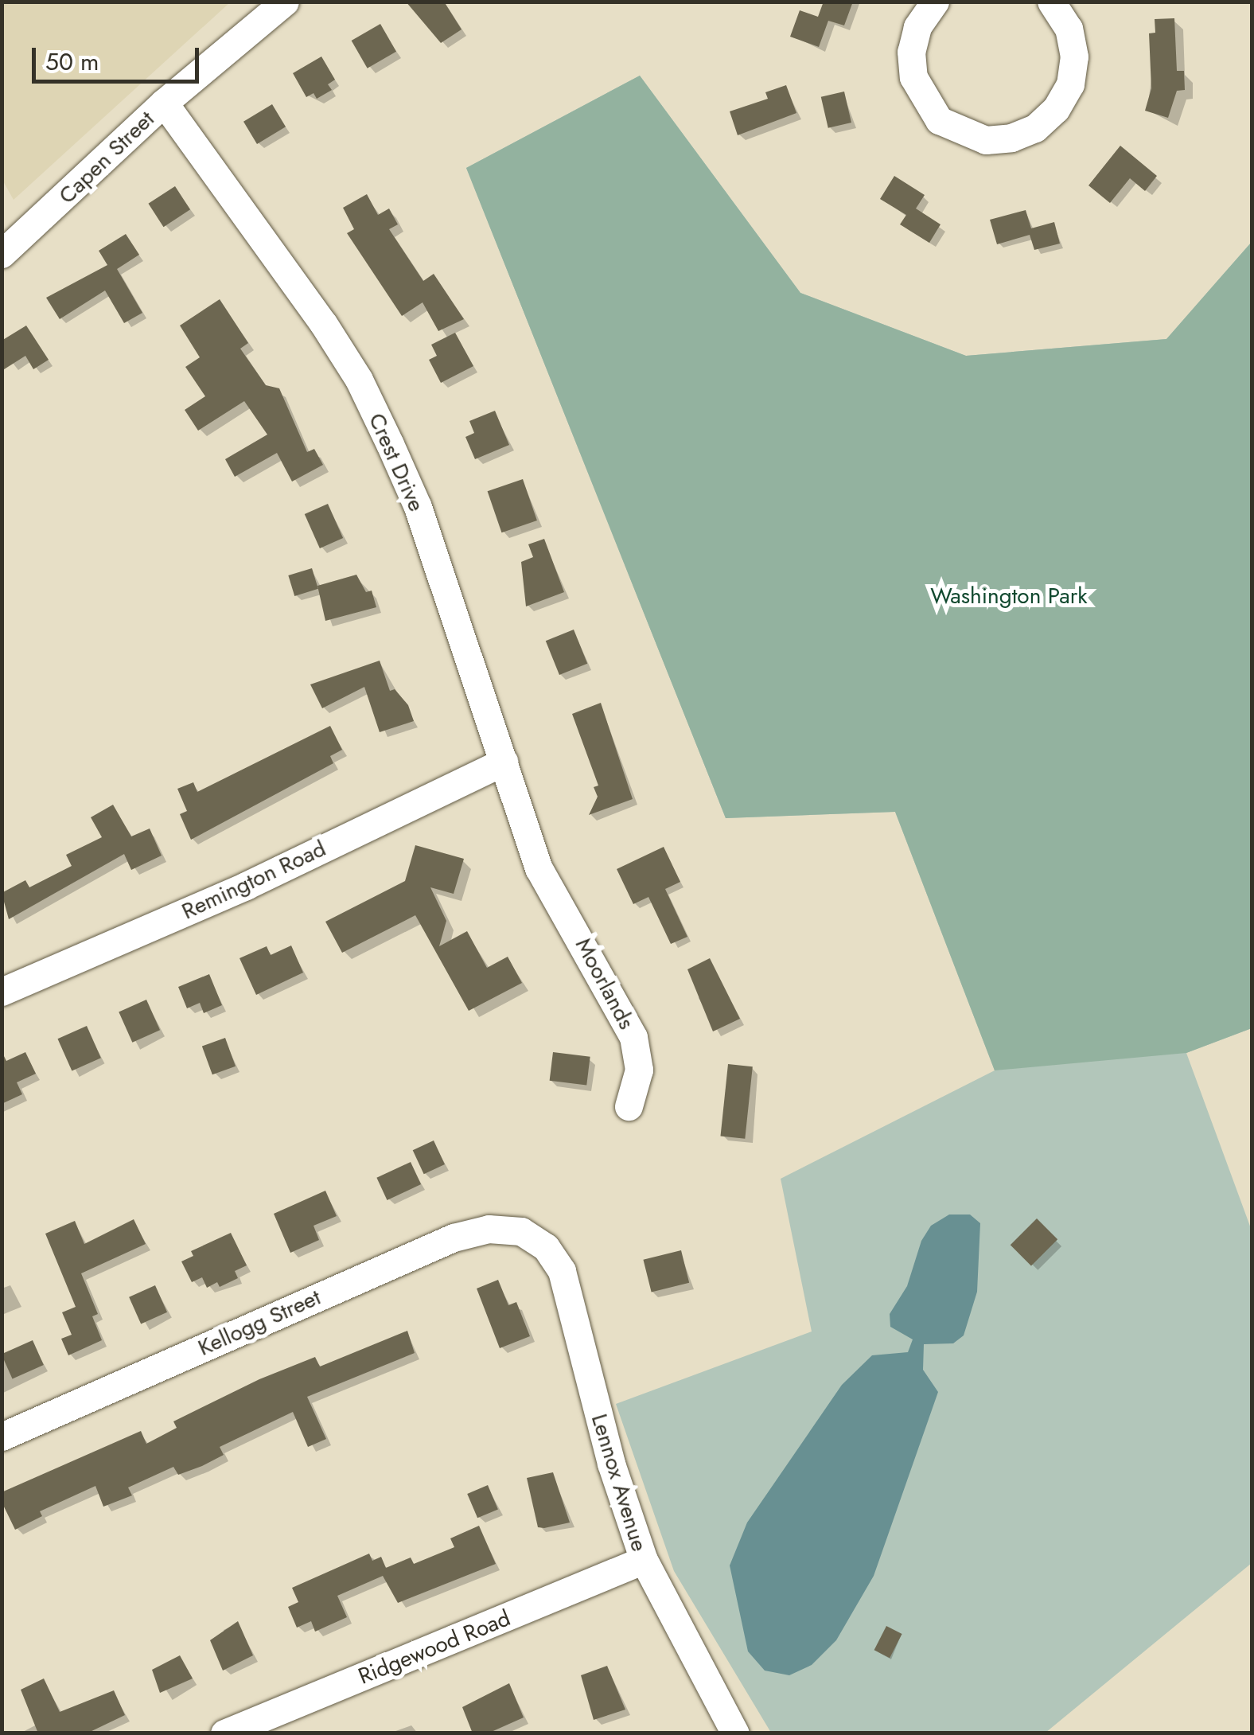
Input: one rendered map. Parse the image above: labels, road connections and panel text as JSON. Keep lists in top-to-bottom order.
{
  "streets": {
    "street": [
      "Capen Street",
      "Crest Drive",
      "Remington Road",
      "Moorlands",
      "Kellogg Street",
      "Lennox Avenue",
      "Ridgewood Road"
    ]
  },
  "crossings": [
    ["Capen Street", "Crest Drive"],
    ["Crest Drive", "Remington Road"],
    ["Crest Drive", "Moorlands"],
    ["Kellogg Street", "Lennox Avenue"],
    ["Lennox Avenue", "Ridgewood Road"]
  ],
  "parks": ["Washington Park"],
  "scale_bar": "50 m"
}
